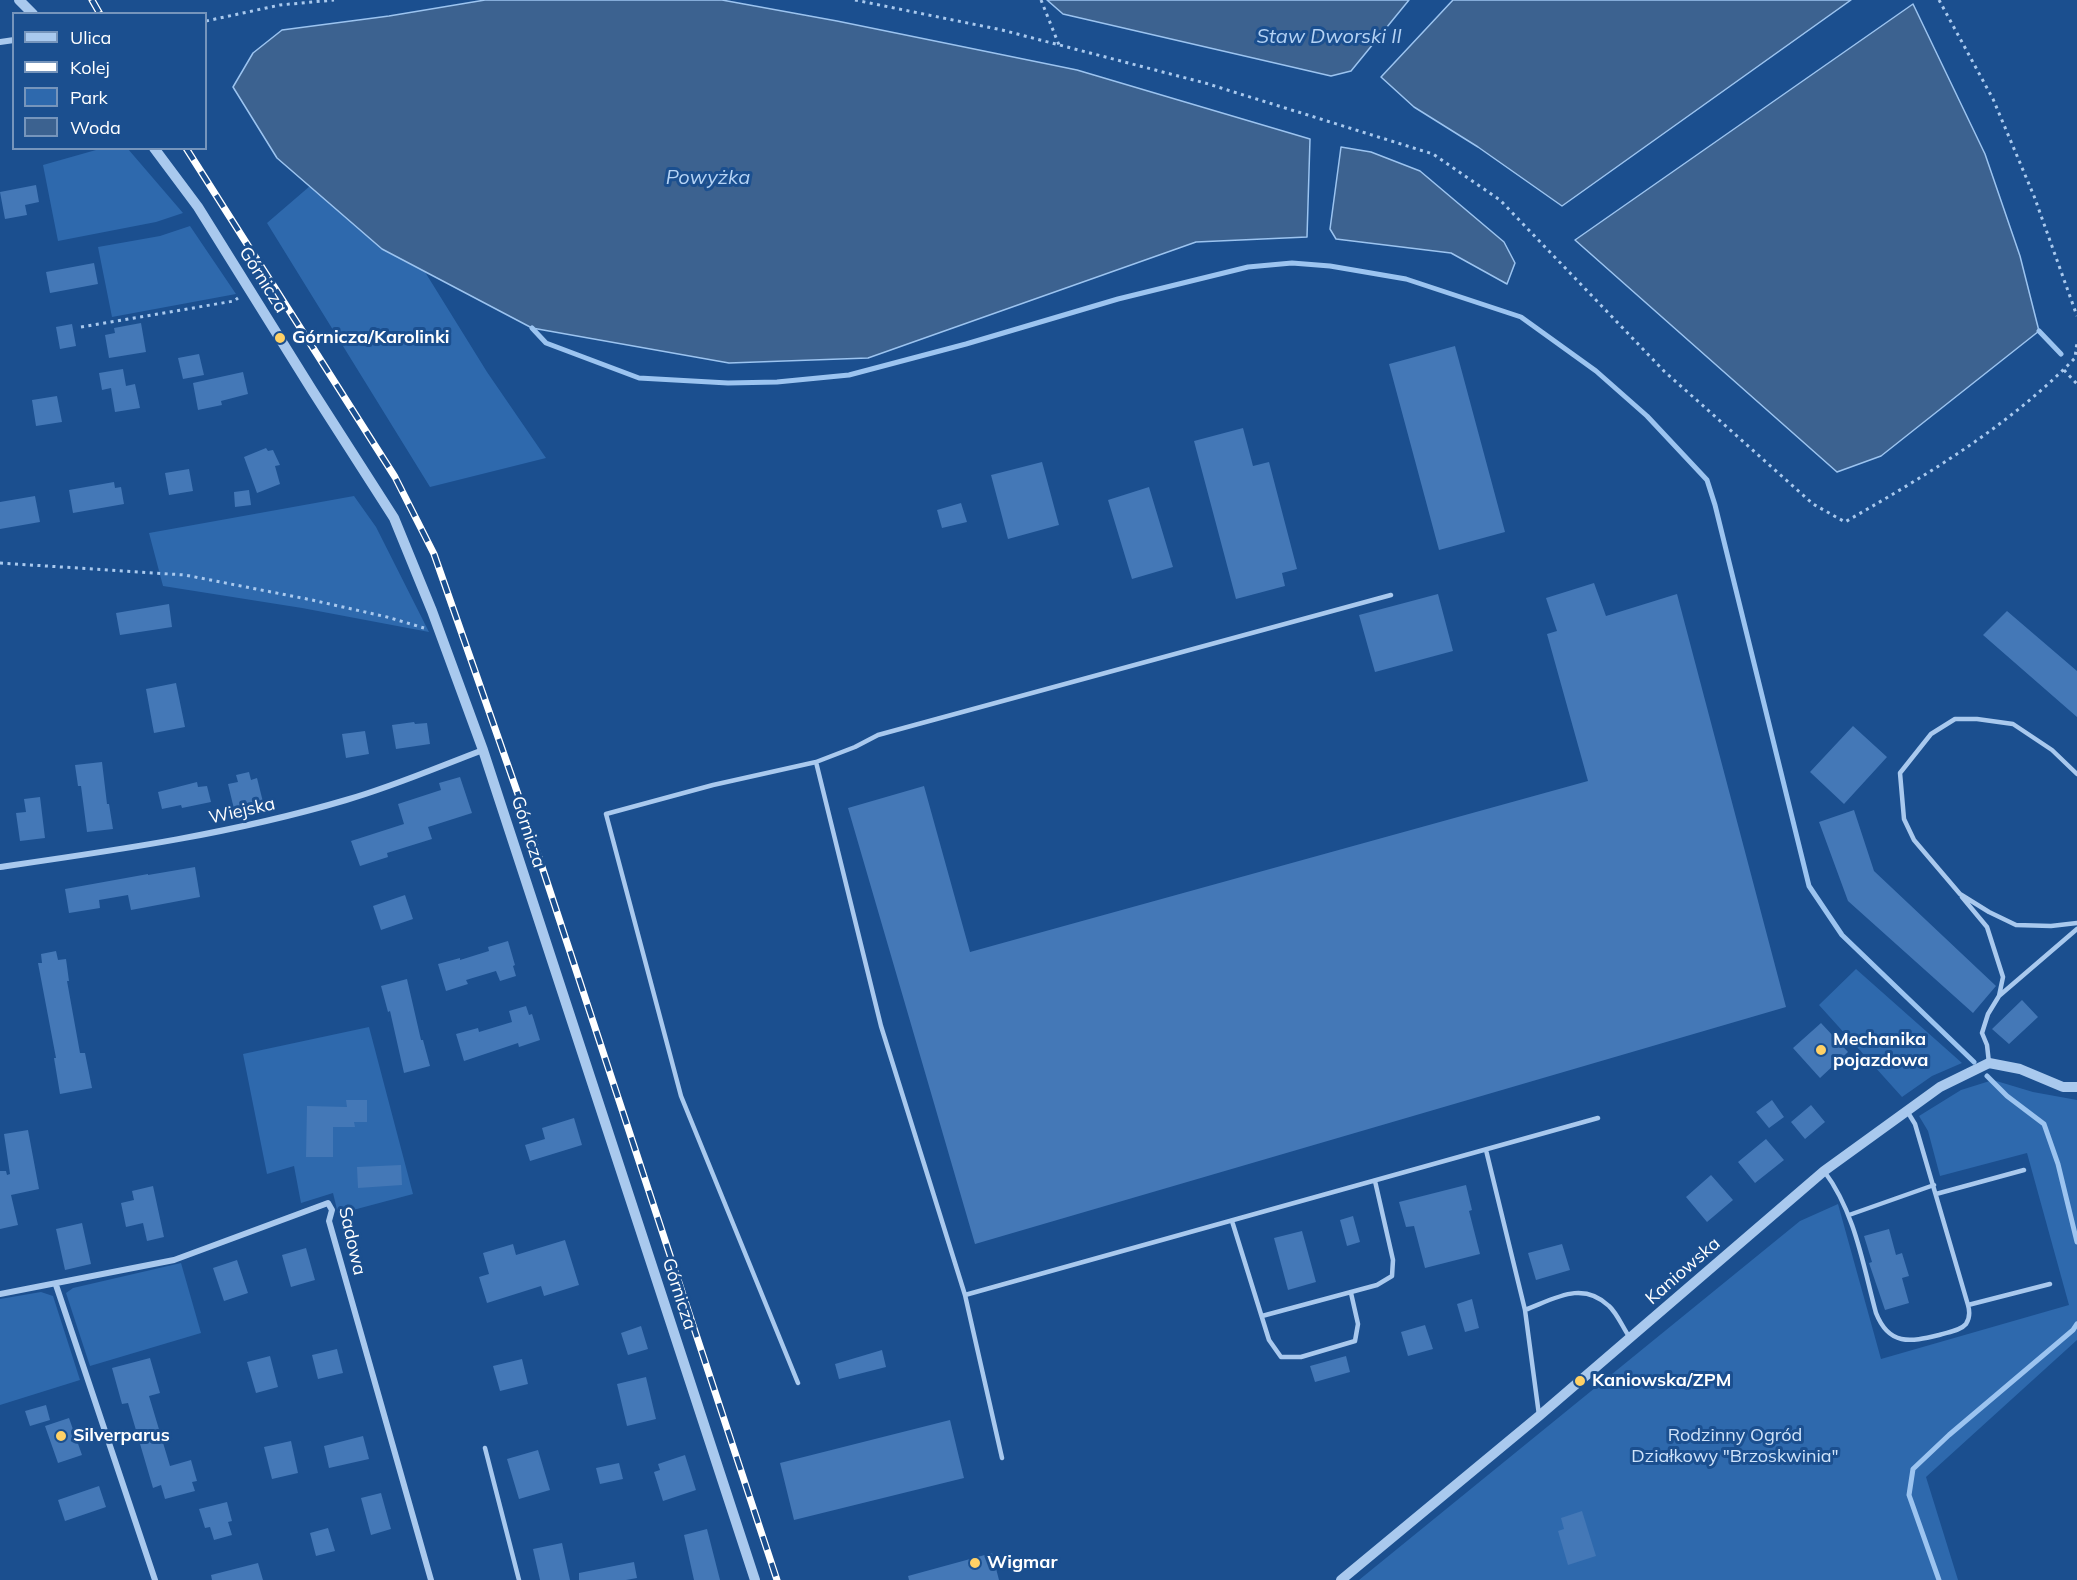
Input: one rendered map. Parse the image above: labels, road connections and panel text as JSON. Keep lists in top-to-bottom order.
{
  "streets": {
    "street": [
      "Górnicza",
      "Wiejska",
      "Sadowa",
      "Kaniowska"
    ]
  },
  "crossings": [
    ["Górnicza", "Wiejska"]
  ],
  "water": ["Staw Dworski II", "Powyżka"],
  "parks": ["Rodzinny Ogród Działkowy \"Brzoskwinia\""],
  "places": [
    "Górnicza/Karolinki",
    "Mechanika pojazdowa",
    "Kaniowska/ZPM",
    "Silverparus",
    "Wigmar"
  ],
  "legend": [
    "Ulica",
    "Kolej",
    "Park",
    "Woda"
  ]
}
